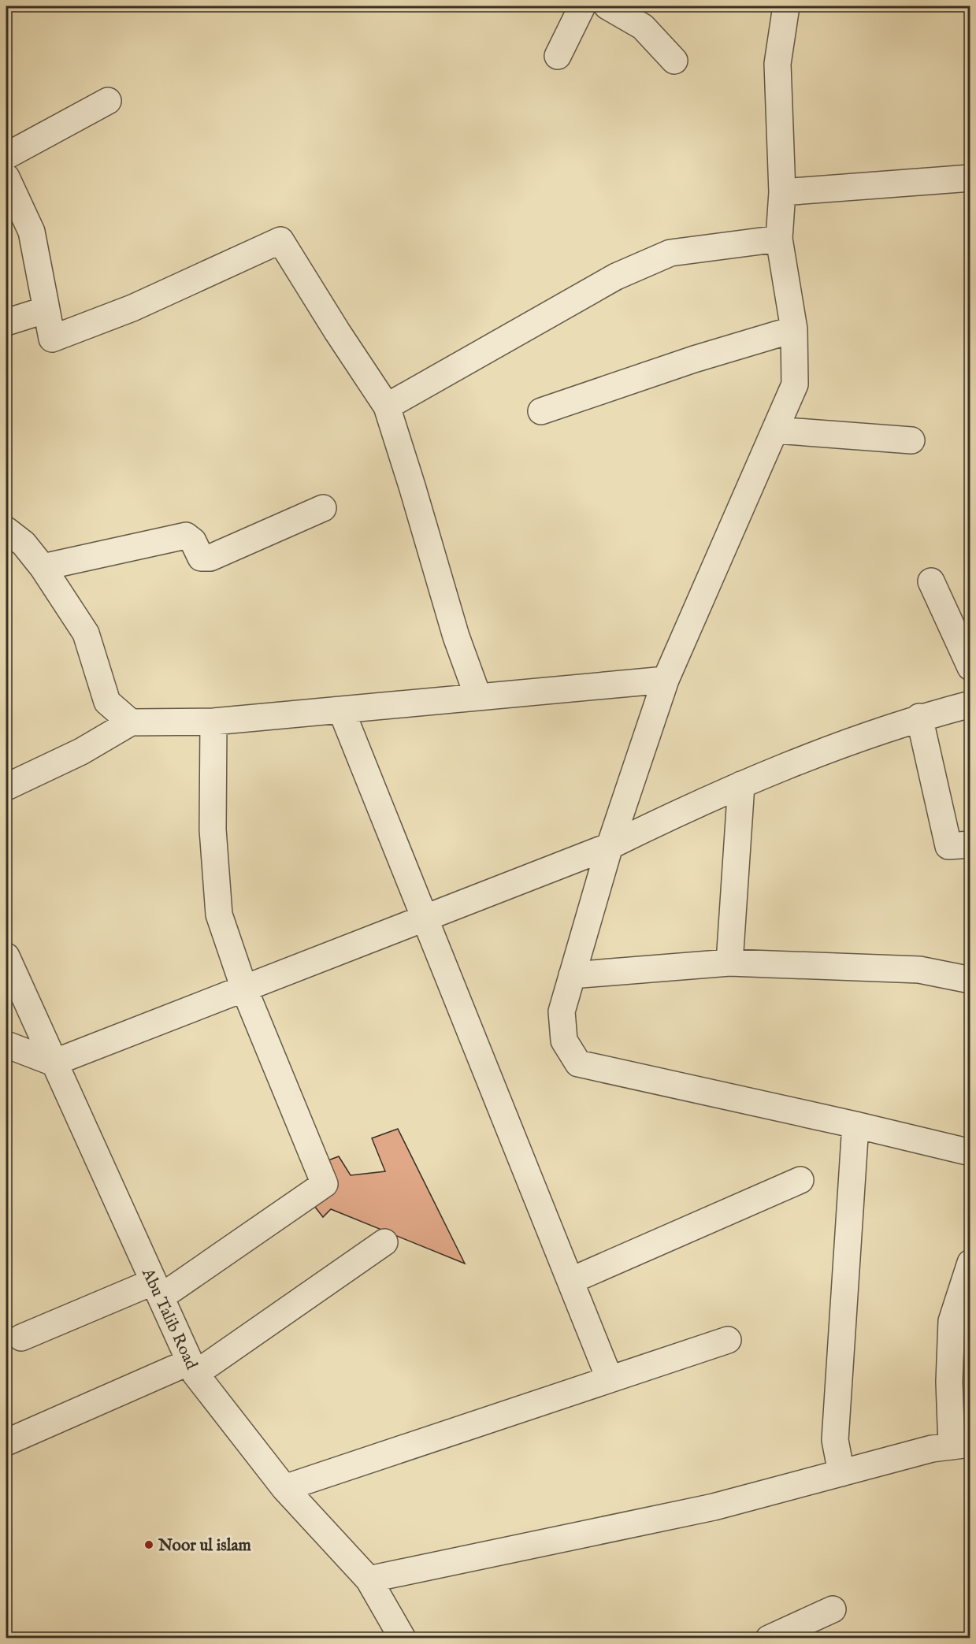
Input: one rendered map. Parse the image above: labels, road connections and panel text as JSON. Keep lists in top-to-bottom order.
{
  "streets": {
    "street": ["Abu Talib Road"]
  },
  "places": ["Noor ul islam"]
}
